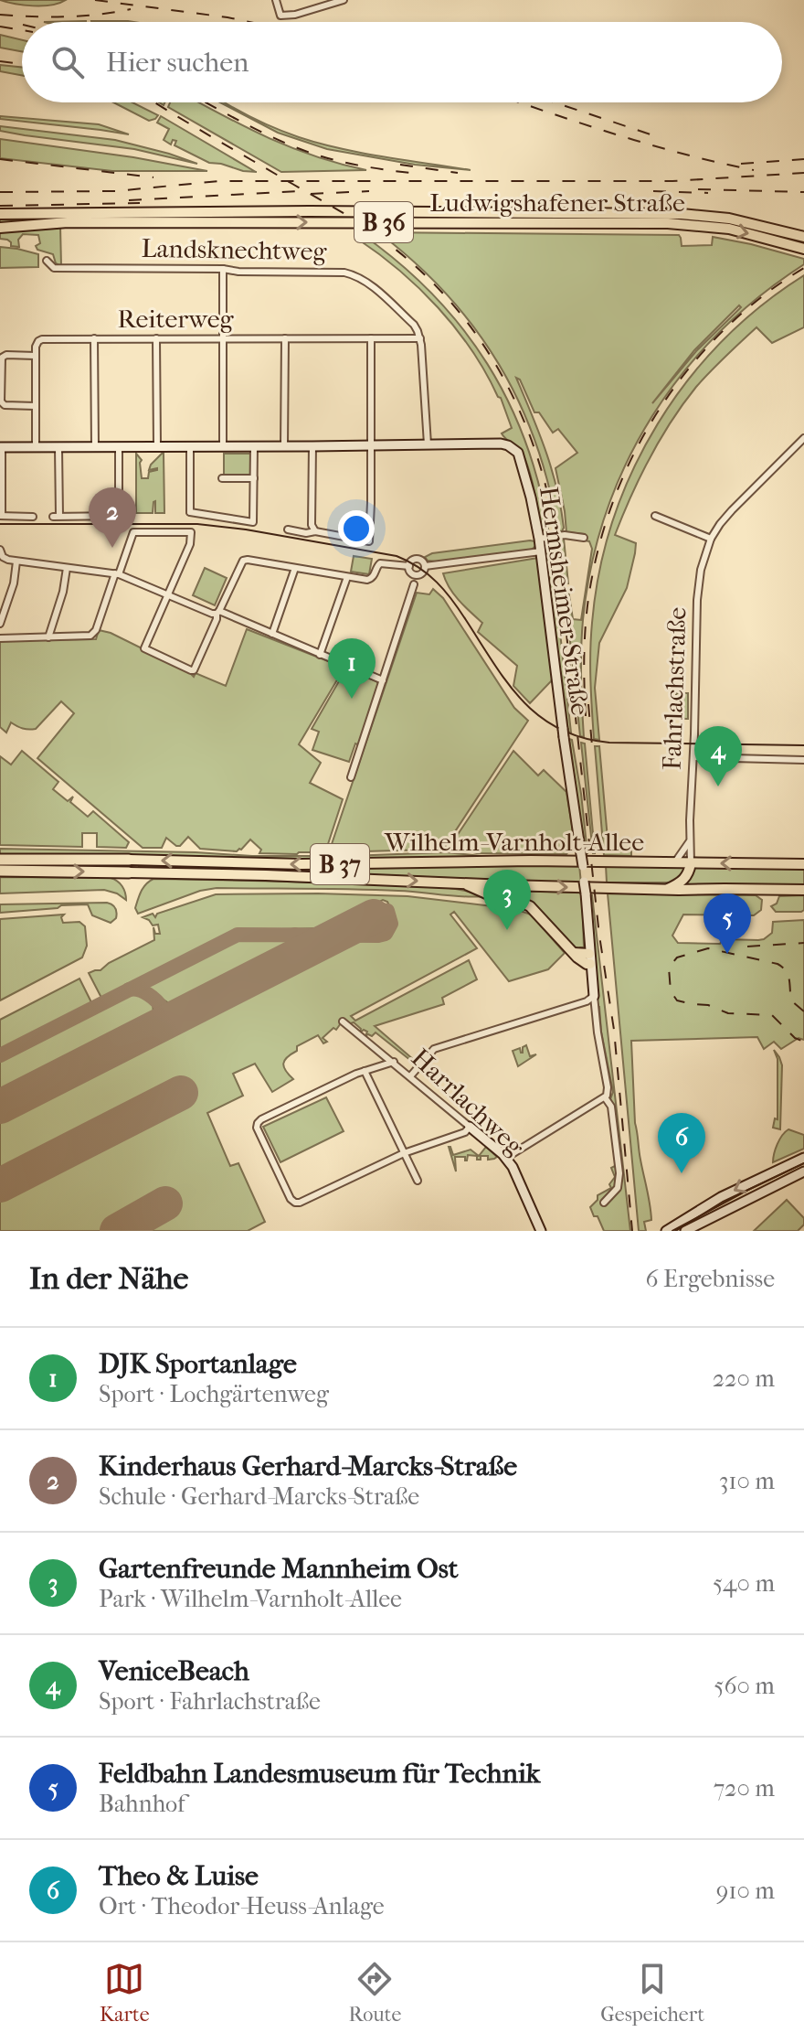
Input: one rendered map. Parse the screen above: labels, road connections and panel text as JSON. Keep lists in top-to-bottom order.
{
  "streets": {
    "highway": ["Wilhelm-Varnholt-Allee", "B 37"],
    "main road": ["Ludwigshafener Straße", "B 36"],
    "street": [
      "Landsknechtweg",
      "Reiterweg",
      "Hermsheimer Straße",
      "Fahrlachstraße",
      "Harrlachweg"
    ]
  },
  "crossings": [
    ["Landsknechtweg", "Reiterweg"],
    ["Fahrlachstraße", "Wilhelm-Varnholt-Allee"]
  ],
  "page": {
    "search": "Hier suchen",
    "pins": [
      "2",
      "1",
      "4",
      "3",
      "5",
      "6"
    ],
    "heading": ["In der Nähe", "6 Ergebnisse"],
    "list": [
      {
        "mark": "1",
        "name": "DJK Sportanlage",
        "note": "Sport · Lochgärtenweg",
        "value": "220 m"
      },
      {
        "mark": "2",
        "name": "Kinderhaus Gerhard-Marcks-Straße",
        "note": "Schule · Gerhard-Marcks-Straße",
        "value": "310 m"
      },
      {
        "mark": "3",
        "name": "Gartenfreunde Mannheim Ost",
        "note": "Park · Wilhelm-Varnholt-Allee",
        "value": "540 m"
      },
      {
        "mark": "4",
        "name": "VeniceBeach",
        "note": "Sport · Fahrlachstraße",
        "value": "560 m"
      },
      {
        "mark": "5",
        "name": "Feldbahn Landesmuseum für Technik",
        "note": "Bahnhof",
        "value": "720 m"
      },
      {
        "mark": "6",
        "name": "Theo & Luise",
        "note": "Ort · Theodor-Heuss-Anlage",
        "value": "910 m"
      }
    ],
    "nav": ["Karte", "Route", "Gespeichert"]
  }
}
